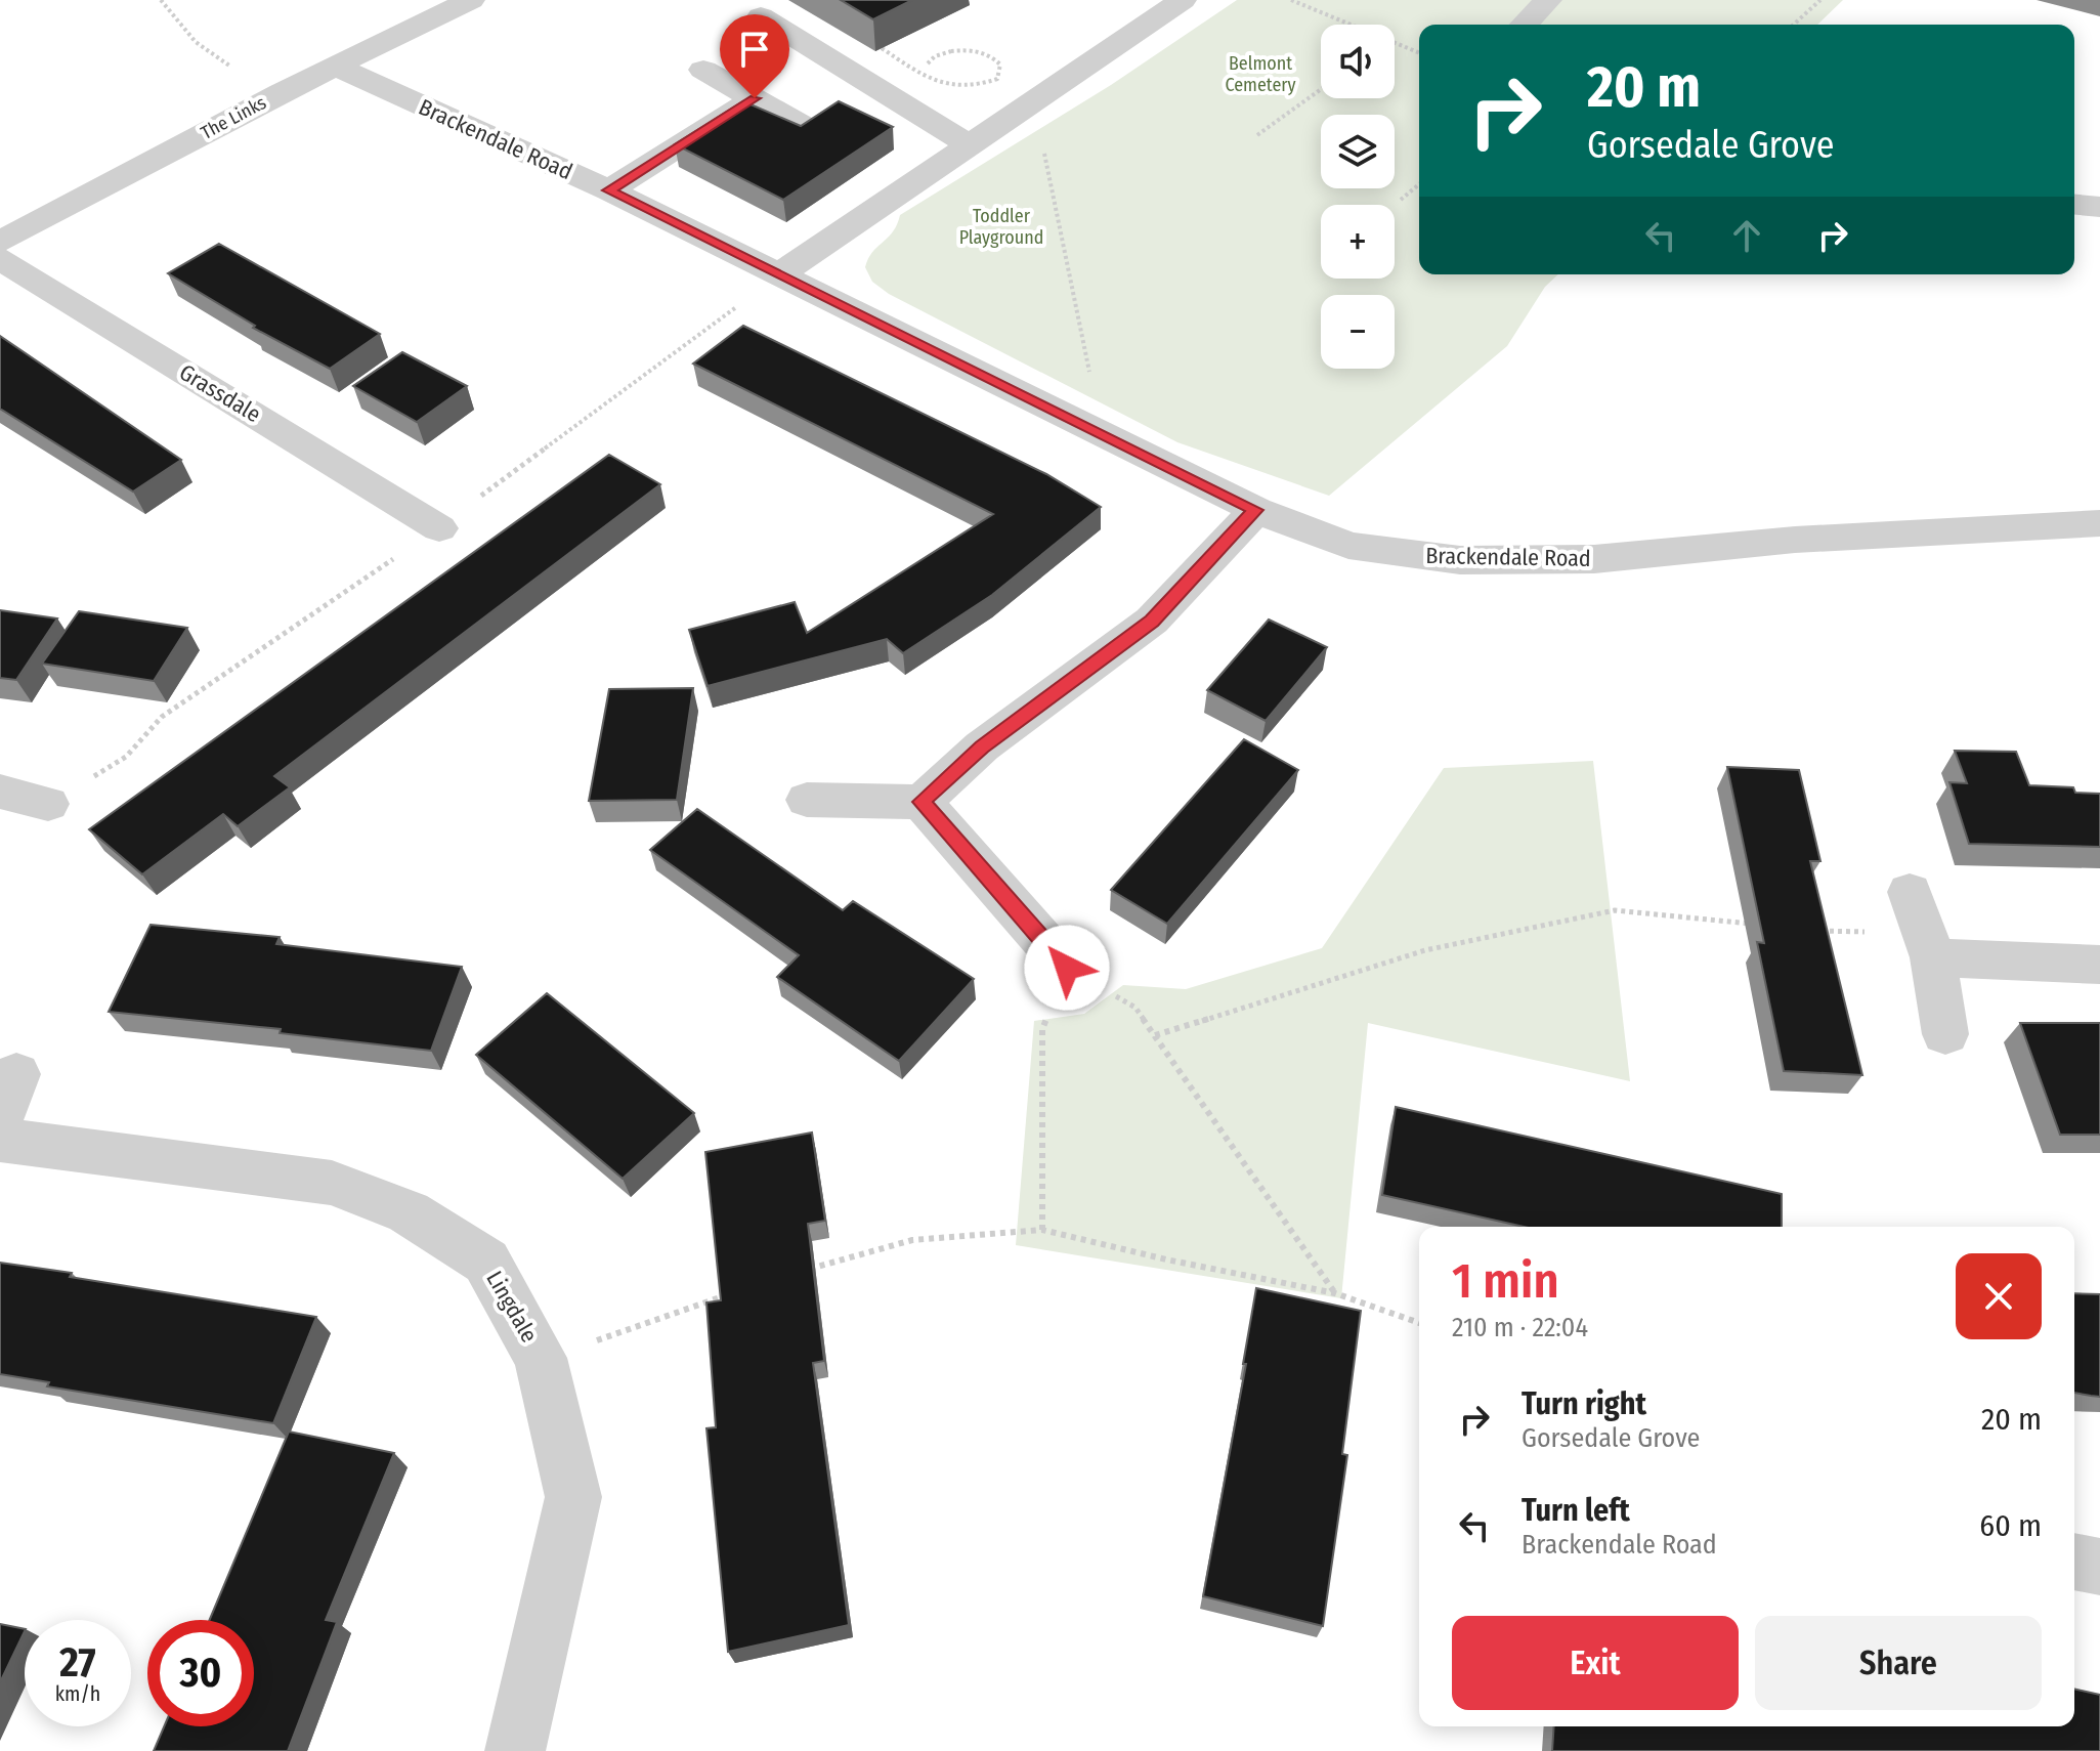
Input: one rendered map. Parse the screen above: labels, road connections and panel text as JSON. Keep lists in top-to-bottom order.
{
  "streets": {
    "street": [
      "The Links",
      "Brackendale Road",
      "Grassdale",
      "Lingdale"
    ]
  },
  "crossings": [
    ["The Links", "Brackendale Road"]
  ],
  "parks": ["Belmont Cemetery", "Toddler Playground"],
  "page": {
    "map_buttons": ["+", "−"],
    "turn": ["20 m", "Gorsedale Grove"],
    "heading": ["1 min", "210 m · 22:04"],
    "list": [
      {
        "name": "Turn right",
        "note": "Gorsedale Grove",
        "value": "20 m"
      },
      {
        "name": "Turn left",
        "note": "Brackendale Road",
        "value": "60 m"
      }
    ],
    "buttons": ["Exit", "Share"],
    "speed": "27 km/h",
    "limit": "30"
  }
}
